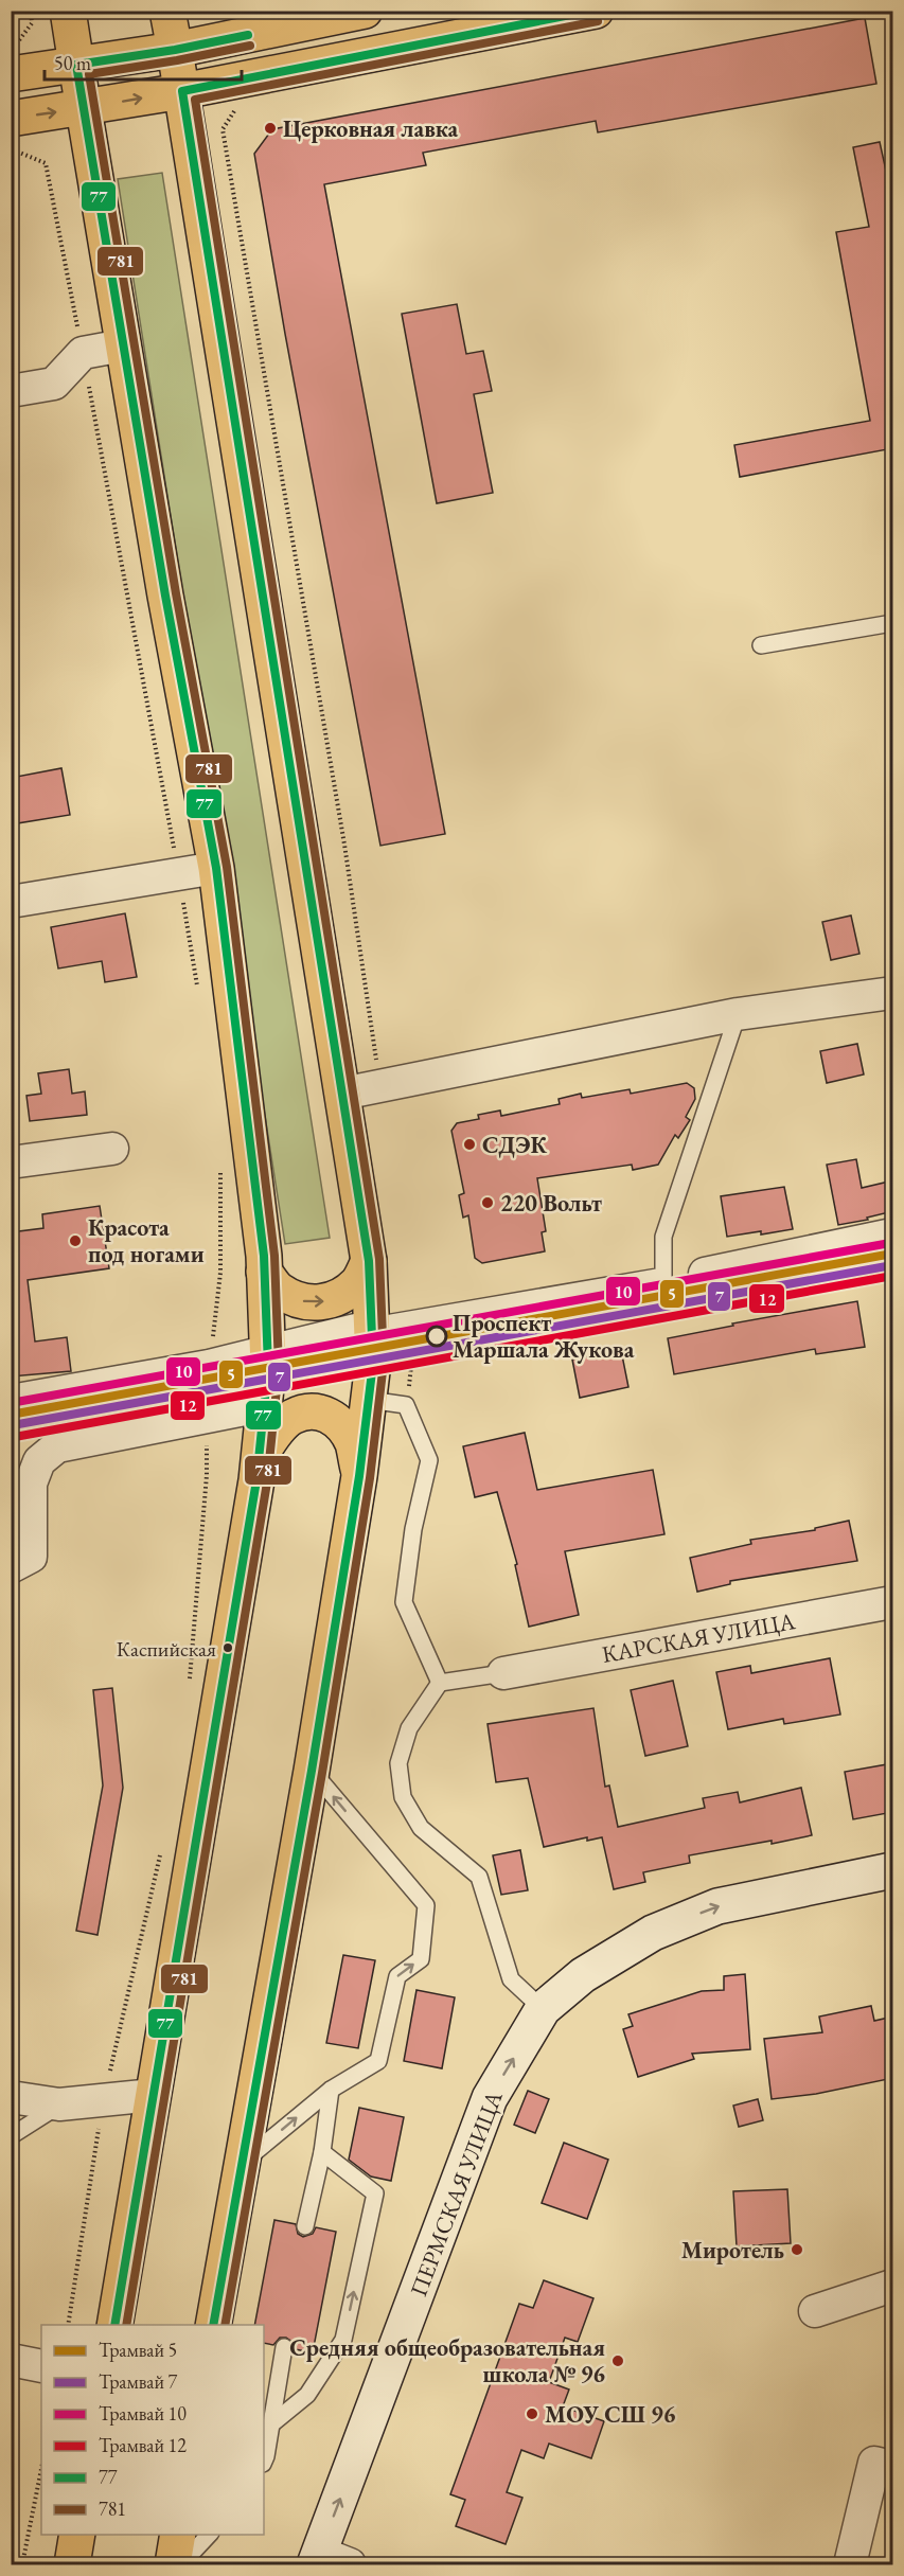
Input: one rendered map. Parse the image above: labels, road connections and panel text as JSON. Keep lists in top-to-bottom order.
{
  "streets": {
    "street": ["КАРСКАЯ УЛИЦА", "ПЕРМСКАЯ УЛИЦА"]
  },
  "one_way": ["ПЕРМСКАЯ УЛИЦА"],
  "places": [
    "Церковная лавка",
    "СДЭК",
    "220 Вольт",
    "Красота под ногами",
    "Проспект Маршала Жукова",
    "Каспийская",
    "Миротель",
    "Средняя общеобразовательная школа № 96",
    "МОУ СШ 96"
  ],
  "lines": [
    "transit line 77",
    "transit line 781",
    "tram line 10",
    "tram line 5",
    "tram line 7",
    "tram line 12"
  ],
  "legend": [
    "Трамвай 5",
    "Трамвай 7",
    "Трамвай 10",
    "Трамвай 12",
    "77",
    "781"
  ],
  "scale_bar": "50 m"
}
